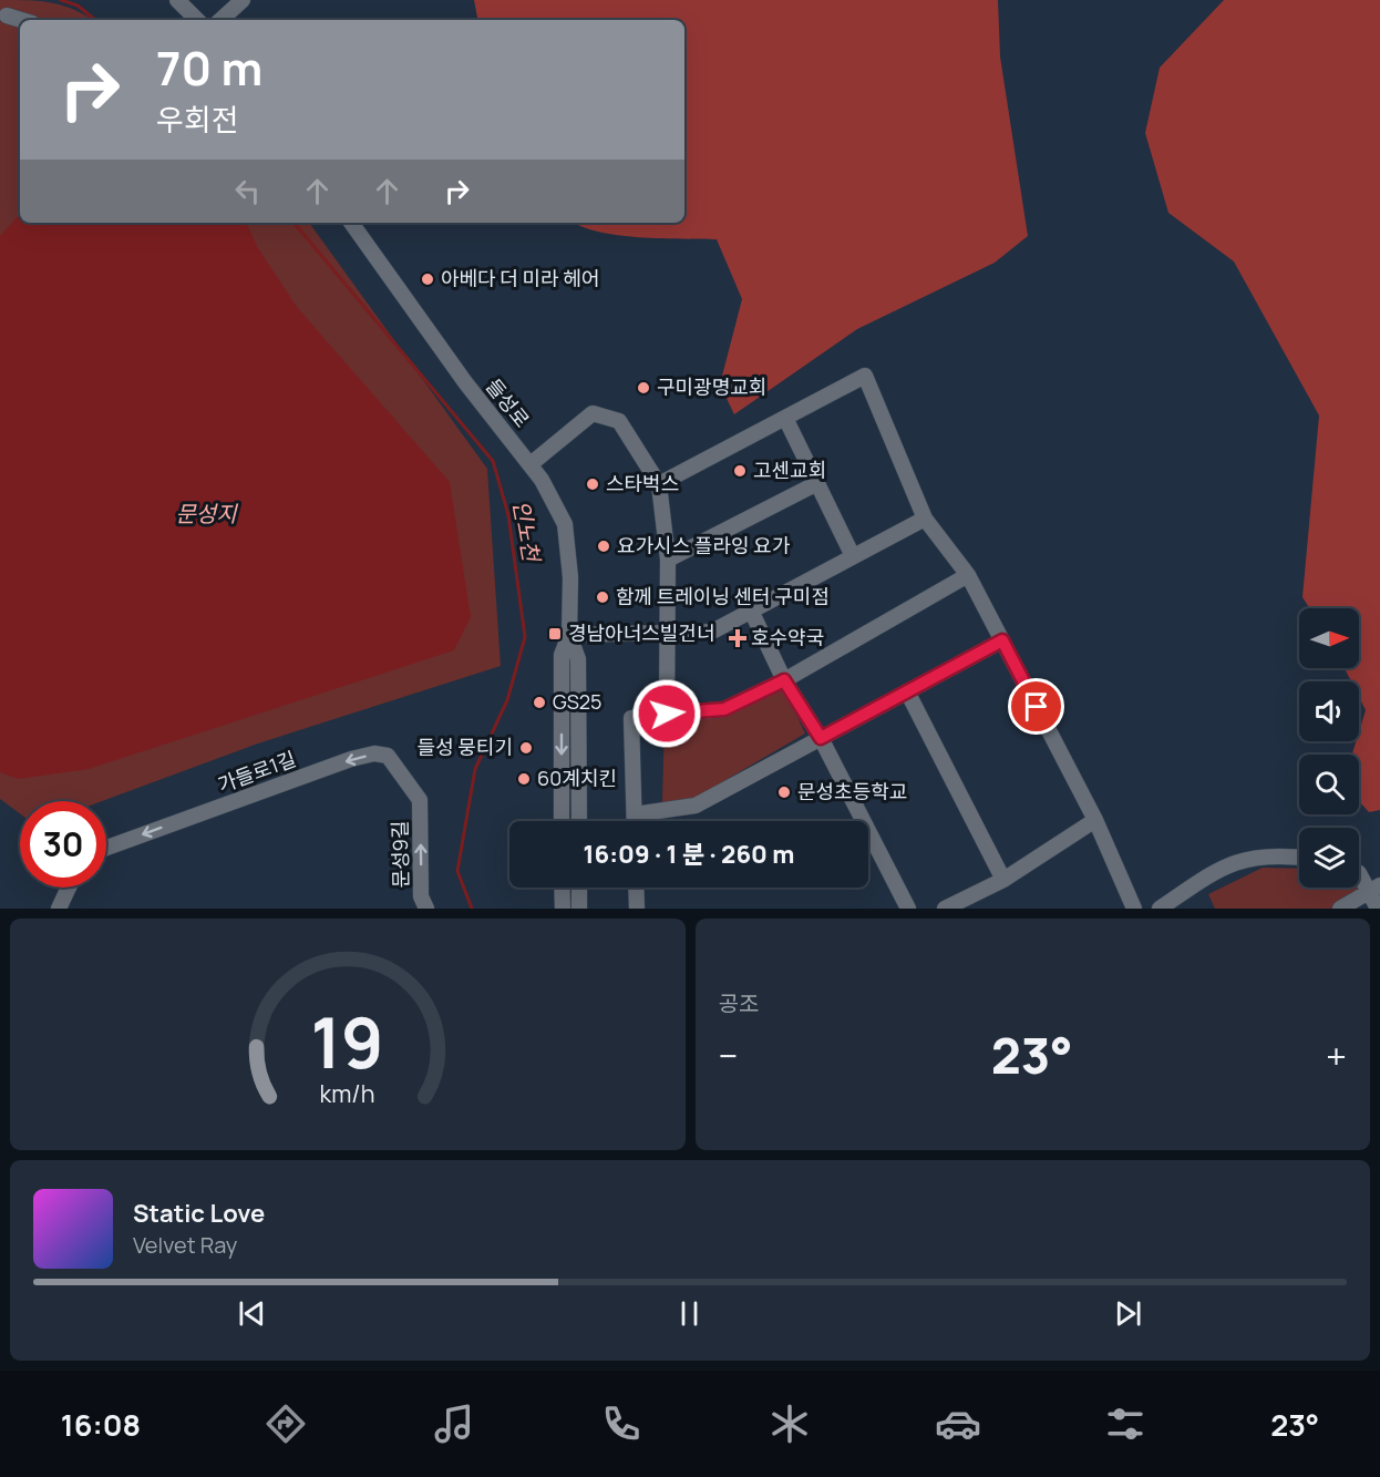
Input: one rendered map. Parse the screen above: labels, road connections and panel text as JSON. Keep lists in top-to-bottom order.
{
  "streets": {
    "street": ["들성로", "가들로1길", "문성9길"]
  },
  "crossings": [
    ["가들로1길", "문성9길"]
  ],
  "one_way": ["가들로1길", "문성9길"],
  "water": ["문성지", "인노천"],
  "places": {
    "other": [
      "아베다 더 미라 헤어",
      "구미광명교회",
      "고센교회",
      "스타벅스",
      "요가시스 플라잉 요가",
      "함께 트레이닝 센터 구미점",
      "GS25",
      "들성 뭉티기",
      "60계치킨",
      "문성초등학교"
    ],
    "transit": ["경남아너스빌건너"],
    "health": ["호수약국"]
  },
  "north": "right",
  "page": {
    "turn": ["70 m", "우회전"],
    "limit": "30",
    "trip": "16:09 · 1 분 · 260 m",
    "tile": "공조",
    "heat": ["−", "23°", "+"],
    "song": ["Static Love", "Velvet Ray"],
    "tabs": ["16:08", "23°"],
    "gauge": ["19", "km/h"]
  }
}
